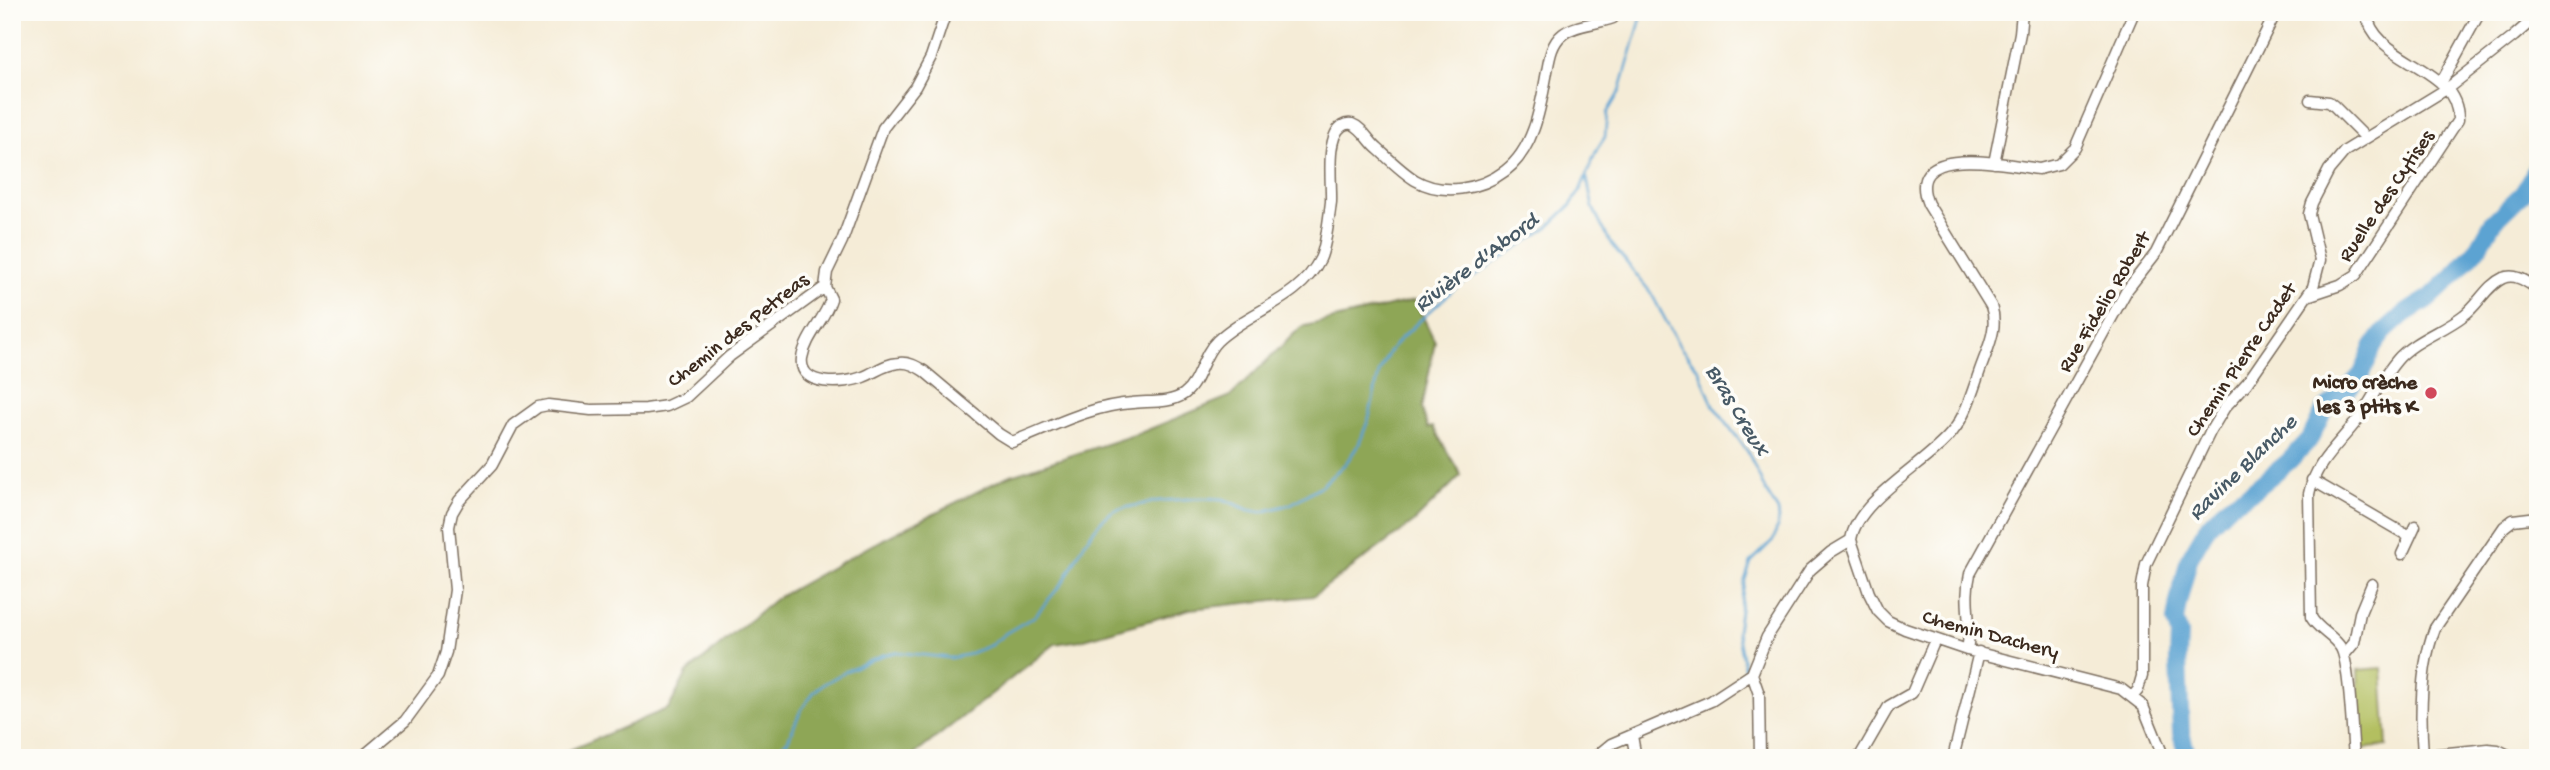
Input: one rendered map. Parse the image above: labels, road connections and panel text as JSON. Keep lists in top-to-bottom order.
{
  "streets": {
    "street": [
      "Ruelle des Cytises",
      "Rue Fidelio Robert",
      "Chemin des Petreas",
      "Chemin Pierre Cadet",
      "Chemin Dachery"
    ]
  },
  "crossings": [
    ["Ruelle des Cytises", "Chemin Pierre Cadet"],
    ["Rue Fidelio Robert", "Chemin Dachery"],
    ["Chemin Pierre Cadet", "Chemin Dachery"]
  ],
  "water": ["Rivière d'Abord", "Bras Creux", "Ravine Blanche"],
  "places": ["Micro crèche les 3 ptits K"]
}
